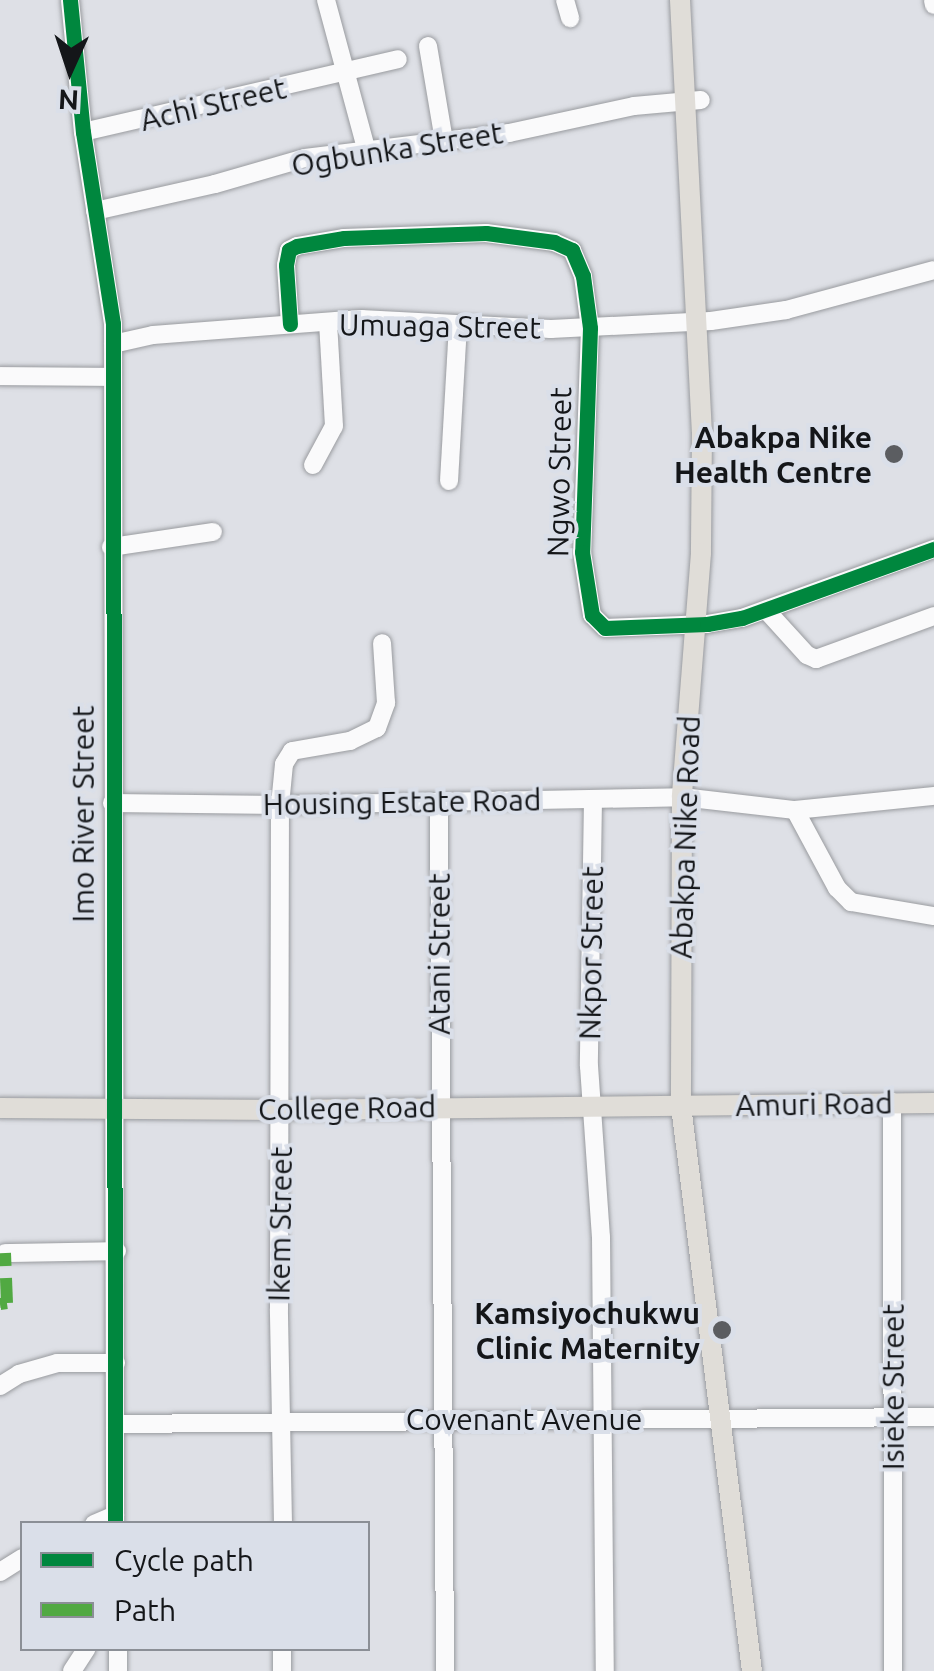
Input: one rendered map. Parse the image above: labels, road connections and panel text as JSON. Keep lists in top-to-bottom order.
{
  "streets": {
    "main road": ["Abakpa Nike Road", "Amuri Road", "College Road"],
    "street": [
      "Achi Street",
      "Ogbunka Street",
      "Umuaga Street",
      "Ngwo Street",
      "Housing Estate Road",
      "Imo River Street",
      "Nkpor Street",
      "Atani Street",
      "Ikem Street",
      "Isieke Street",
      "Covenant Avenue"
    ]
  },
  "crossings": [
    ["Achi Street", "Imo River Street"],
    ["Ogbunka Street", "Imo River Street"],
    ["Ogbunka Street", "Abakpa Nike Road"],
    ["Umuaga Street", "Ngwo Street"],
    ["Umuaga Street", "Imo River Street"],
    ["Umuaga Street", "Abakpa Nike Road"],
    ["Ngwo Street", "Abakpa Nike Road"],
    ["Housing Estate Road", "Imo River Street"],
    ["Housing Estate Road", "Abakpa Nike Road"],
    ["Housing Estate Road", "Nkpor Street"],
    ["Housing Estate Road", "Atani Street"],
    ["Housing Estate Road", "Ikem Street"],
    ["Imo River Street", "College Road"],
    ["Imo River Street", "Covenant Avenue"],
    ["Abakpa Nike Road", "Amuri Road"],
    ["Abakpa Nike Road", "College Road"],
    ["Abakpa Nike Road", "Covenant Avenue"],
    ["Nkpor Street", "College Road"],
    ["Nkpor Street", "Covenant Avenue"],
    ["Atani Street", "College Road"],
    ["Atani Street", "Covenant Avenue"],
    ["Amuri Road", "College Road"],
    ["Amuri Road", "Isieke Street"],
    ["College Road", "Ikem Street"],
    ["Ikem Street", "Covenant Avenue"],
    ["Isieke Street", "Covenant Avenue"]
  ],
  "places": ["Abakpa Nike Health Centre", "Kamsiyochukwu Clinic Maternity"],
  "legend": ["Cycle path", "Path"],
  "north": "bottom"
}
